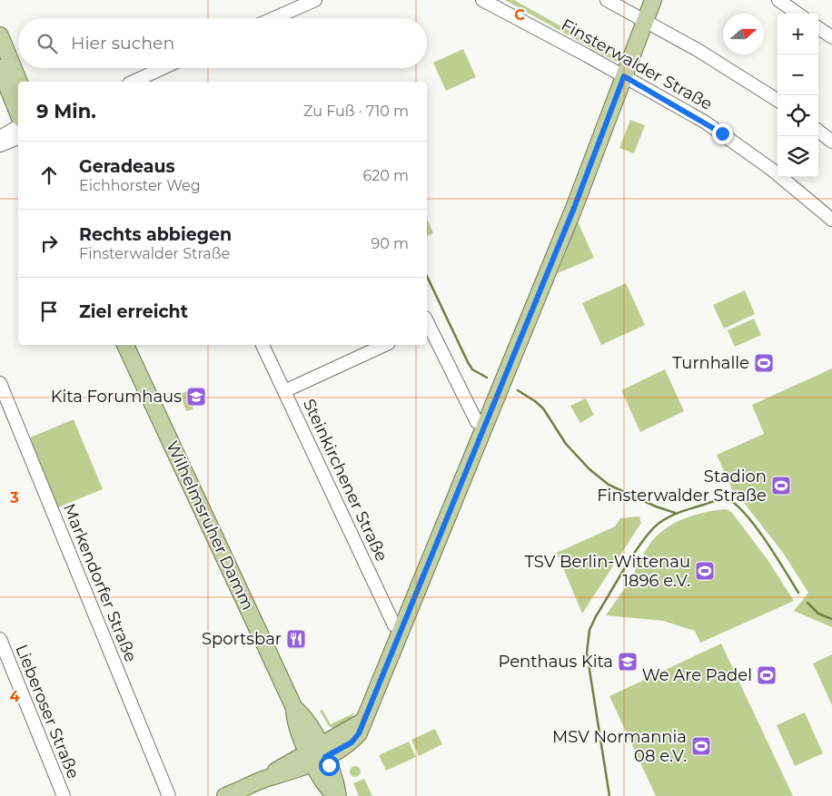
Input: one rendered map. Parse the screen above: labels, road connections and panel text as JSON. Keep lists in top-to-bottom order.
{
  "streets": {
    "main road": ["Wilhelmsruher Damm"],
    "street": [
      "Finsterwalder Straße",
      "Steinkirchener Straße",
      "Markendorfer Straße",
      "Lieberoser Straße"
    ]
  },
  "places": {
    "sports": [
      "Turnhalle",
      "Stadion Finsterwalder Straße",
      "TSV Berlin-Wittenau 1896 e.V.",
      "We Are Padel",
      "MSV Normannia 08 e.V."
    ],
    "school or university": ["Kita Forumhaus", "Penthaus Kita"],
    "restaurant": ["Sportsbar"]
  },
  "north": "right",
  "page": {
    "map_buttons": ["+", "−"],
    "search": "Hier suchen",
    "heading": ["9 Min.", "Zu Fuß · 710 m"],
    "list": [
      ["Geradeaus", "Eichhorster Weg", "620 m"],
      ["Rechts abbiegen", "Finsterwalder Straße", "90 m"],
      "Ziel erreicht"
    ]
  },
  "grid": {
    "columns": ["C"],
    "rows": ["3", "4"]
  }
}
